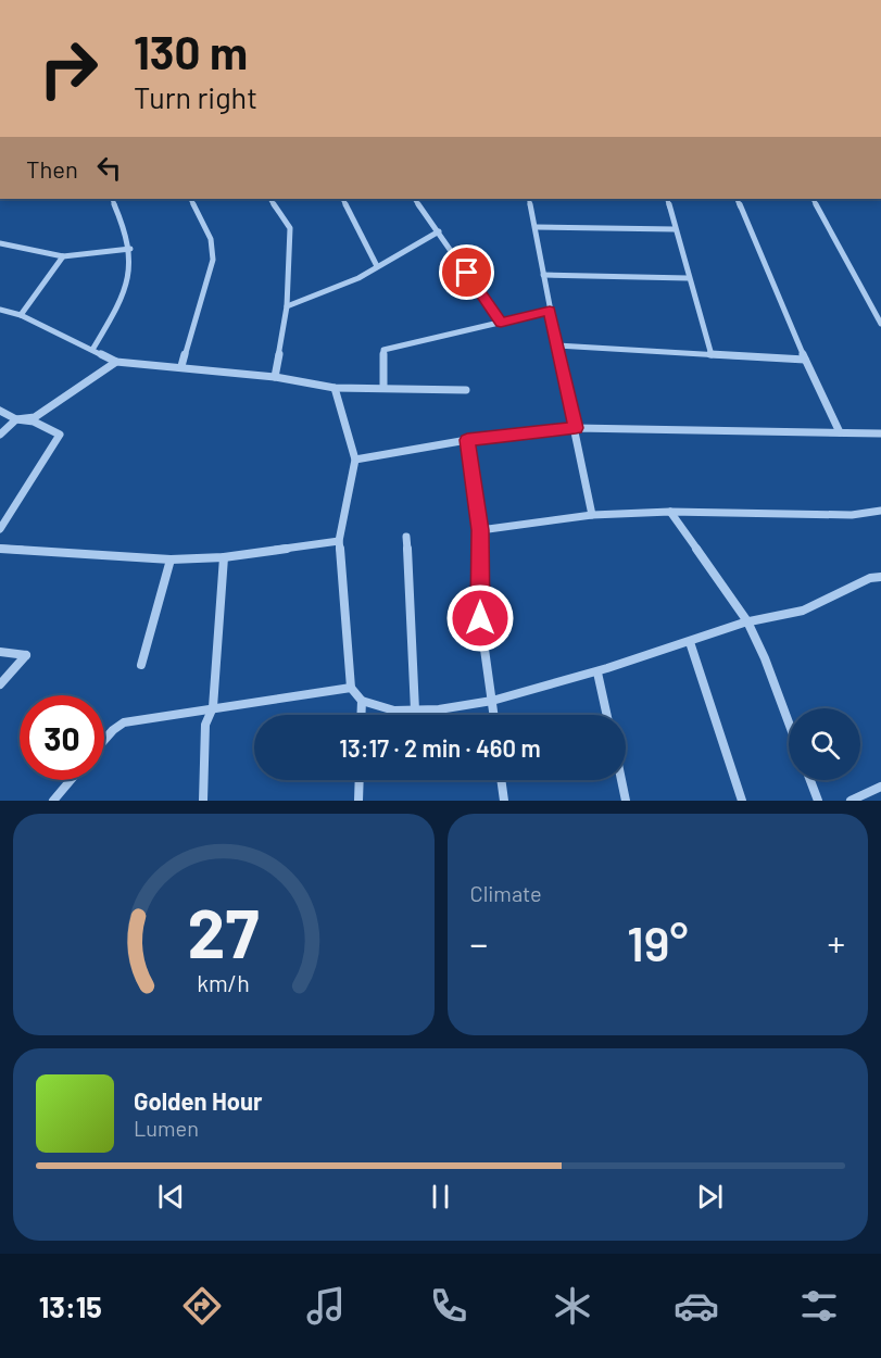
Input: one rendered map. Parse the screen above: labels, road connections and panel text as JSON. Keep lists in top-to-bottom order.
{
  "page": {
    "turn": ["130 m", "Turn right"],
    "then": "Then",
    "limit": "30",
    "trip": "13:17 · 2 min · 460 m",
    "tile": "Climate",
    "heat": ["−", "19°", "+"],
    "song": ["Golden Hour", "Lumen"],
    "tabs": "13:15",
    "gauge": ["27", "km/h"]
  }
}
